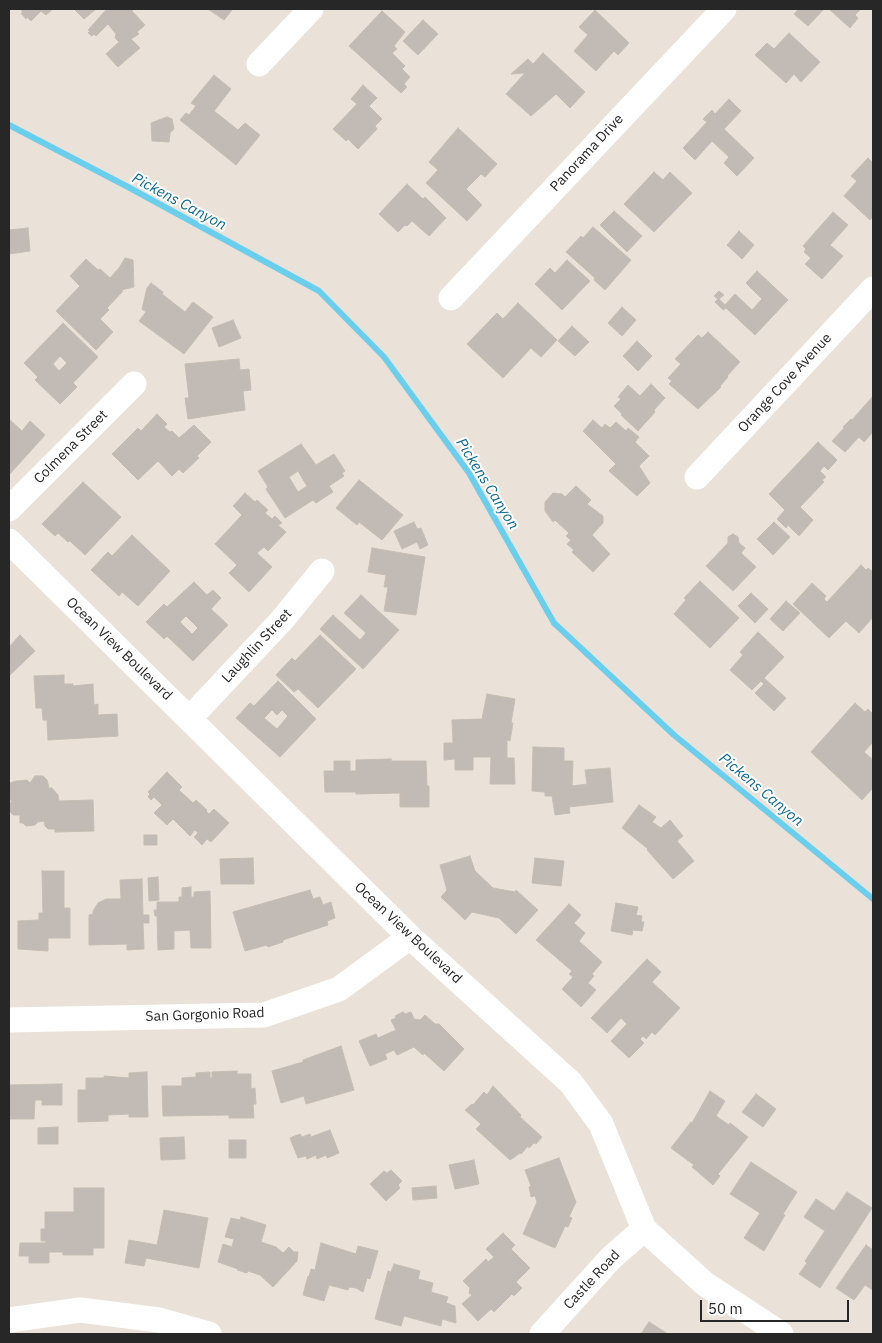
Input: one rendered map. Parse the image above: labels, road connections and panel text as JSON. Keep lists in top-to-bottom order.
{
  "streets": {
    "street": [
      "Panorama Drive",
      "Orange Cove Avenue",
      "Colmena Street",
      "Laughlin Street",
      "Ocean View Boulevard",
      "San Gorgonio Road",
      "Castle Road"
    ]
  },
  "crossings": [
    ["Laughlin Street", "Ocean View Boulevard"],
    ["Ocean View Boulevard", "San Gorgonio Road"],
    ["Ocean View Boulevard", "Castle Road"]
  ],
  "water": ["Pickens Canyon"],
  "scale_bar": "50 m"
}
